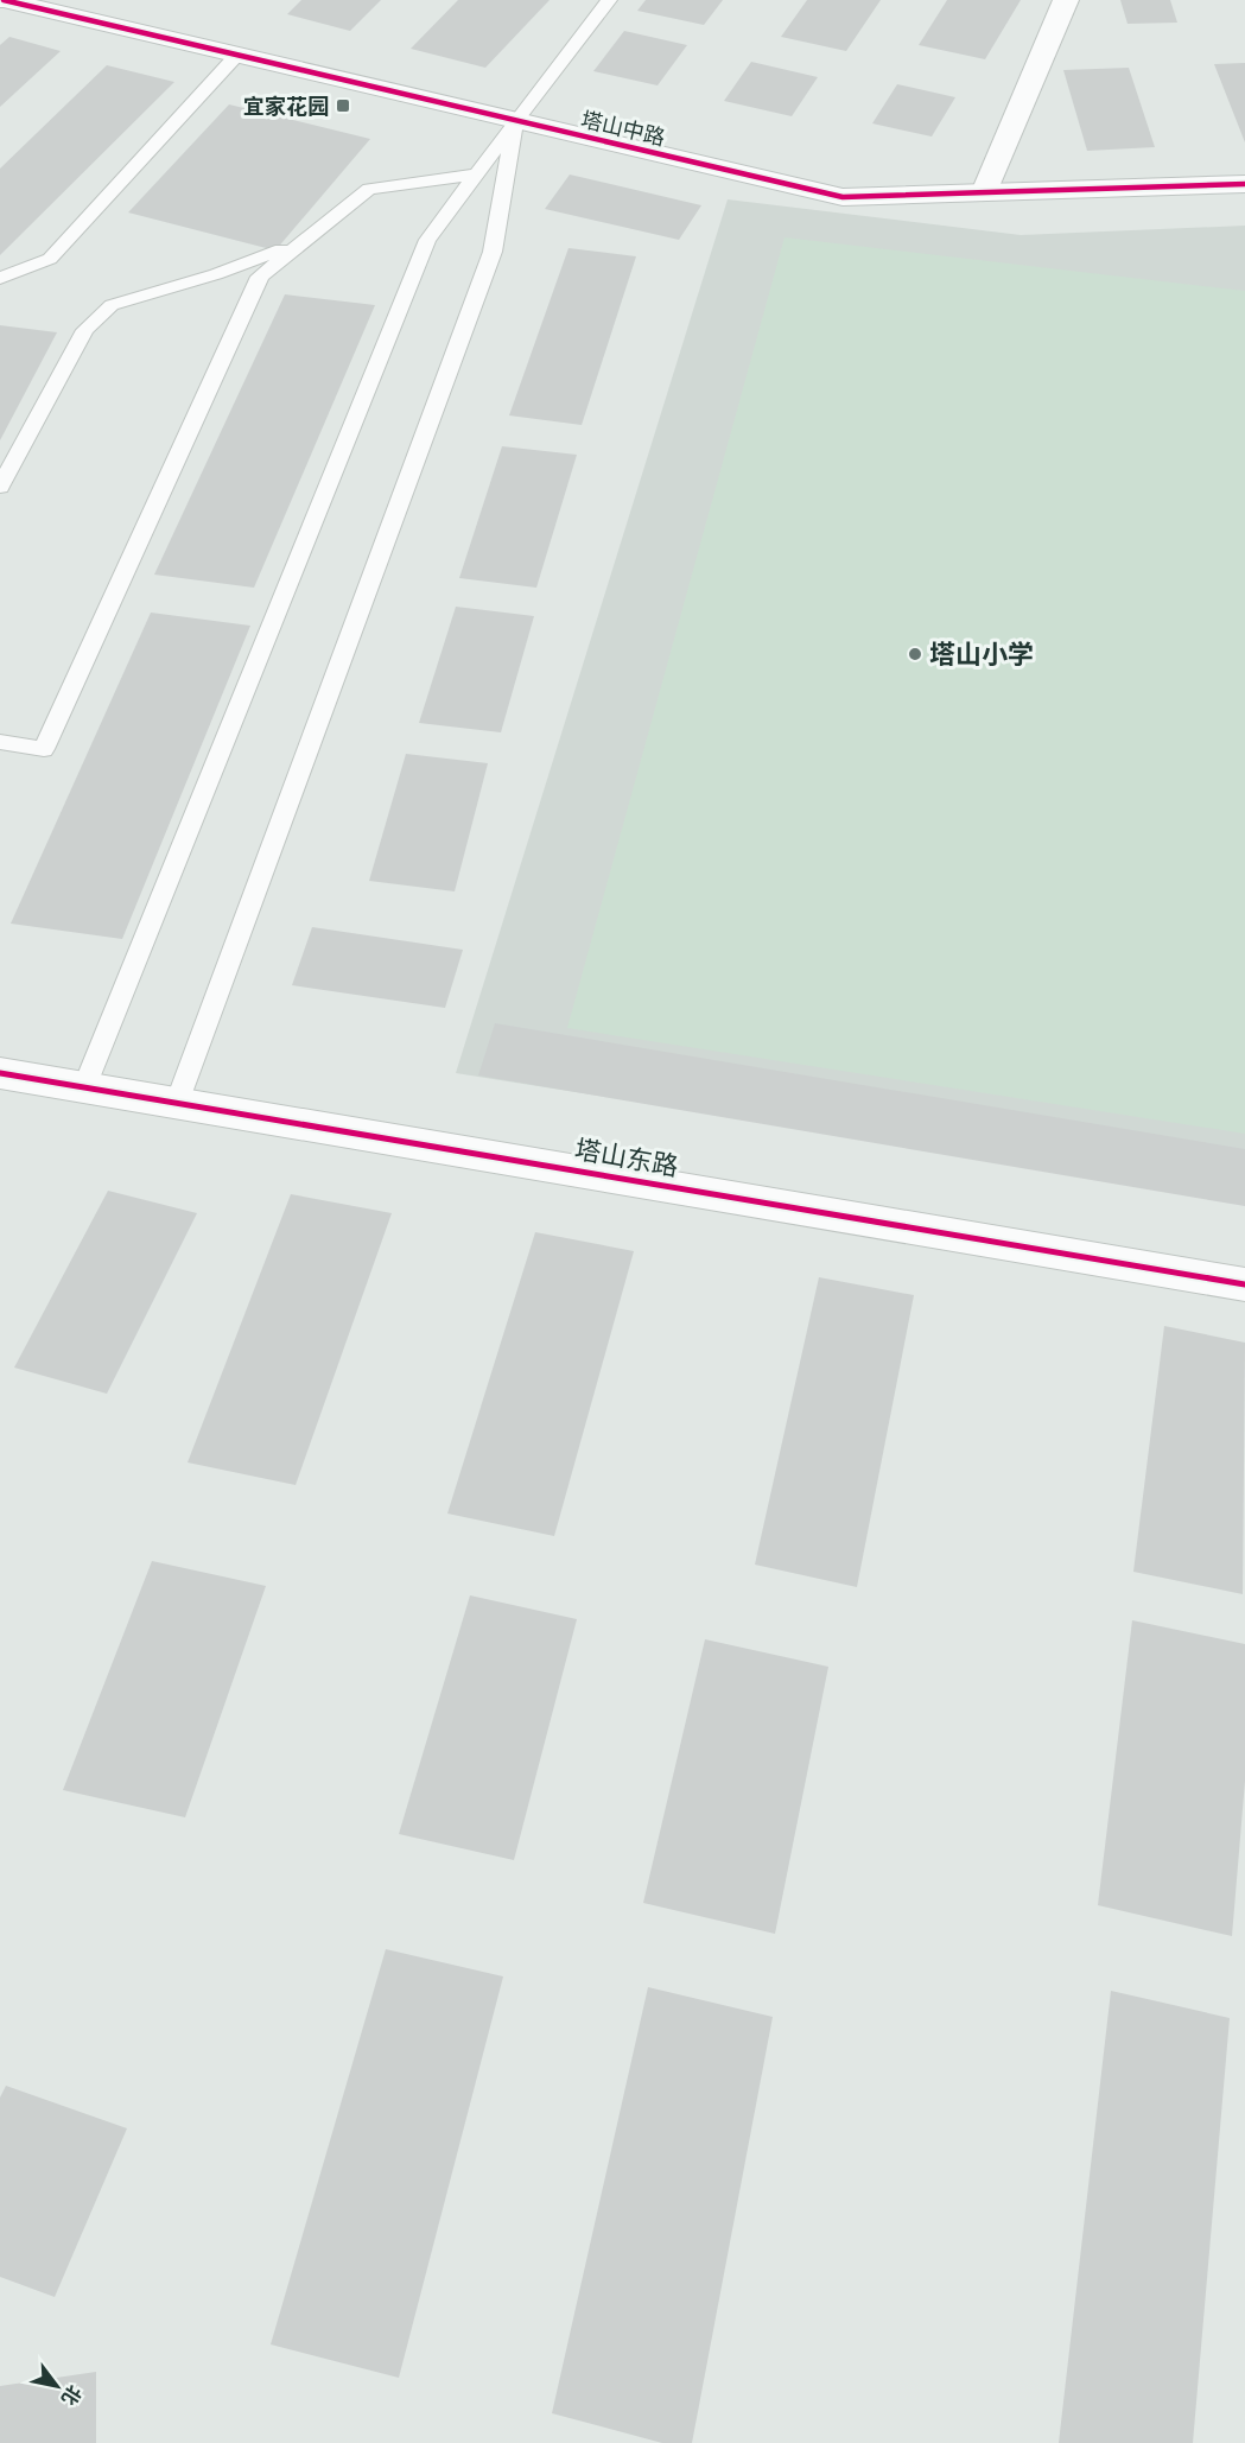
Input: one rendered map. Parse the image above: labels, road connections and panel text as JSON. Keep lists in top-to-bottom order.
{
  "streets": {
    "street": ["塔山中路", "塔山东路"]
  },
  "places": {
    "transit": ["宜家花园"],
    "other": ["塔山小学"]
  },
  "north": "bottom right"
}
